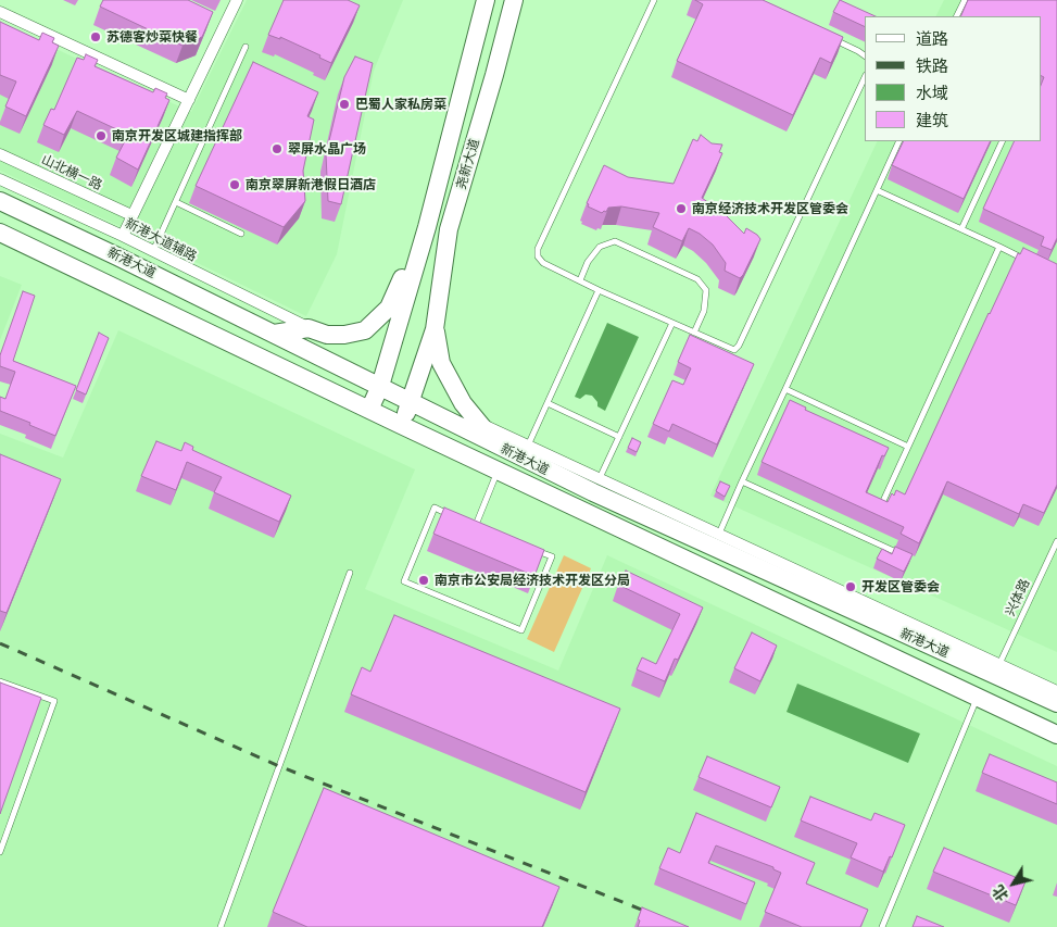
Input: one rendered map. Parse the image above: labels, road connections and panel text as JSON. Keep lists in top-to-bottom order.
{
  "streets": {
    "main road": ["尧新大道", "新港大道"],
    "street": ["山北横一路", "新港大道辅路"],
    "lane": ["兴体路"]
  },
  "crossings": [
    ["尧新大道", "新港大道辅路"],
    ["尧新大道", "新港大道"]
  ],
  "places": [
    "苏德客炒菜快餐",
    "巴蜀人家私房菜",
    "南京开发区城建指挥部",
    "翠屏水晶广场",
    "南京翠屏新港假日酒店",
    "南京经济技术开发区管委会",
    "南京市公安局经济技术开发区分局",
    "开发区管委会"
  ],
  "legend": [
    "道路",
    "铁路",
    "水域",
    "建筑"
  ],
  "north": "bottom left"
}
